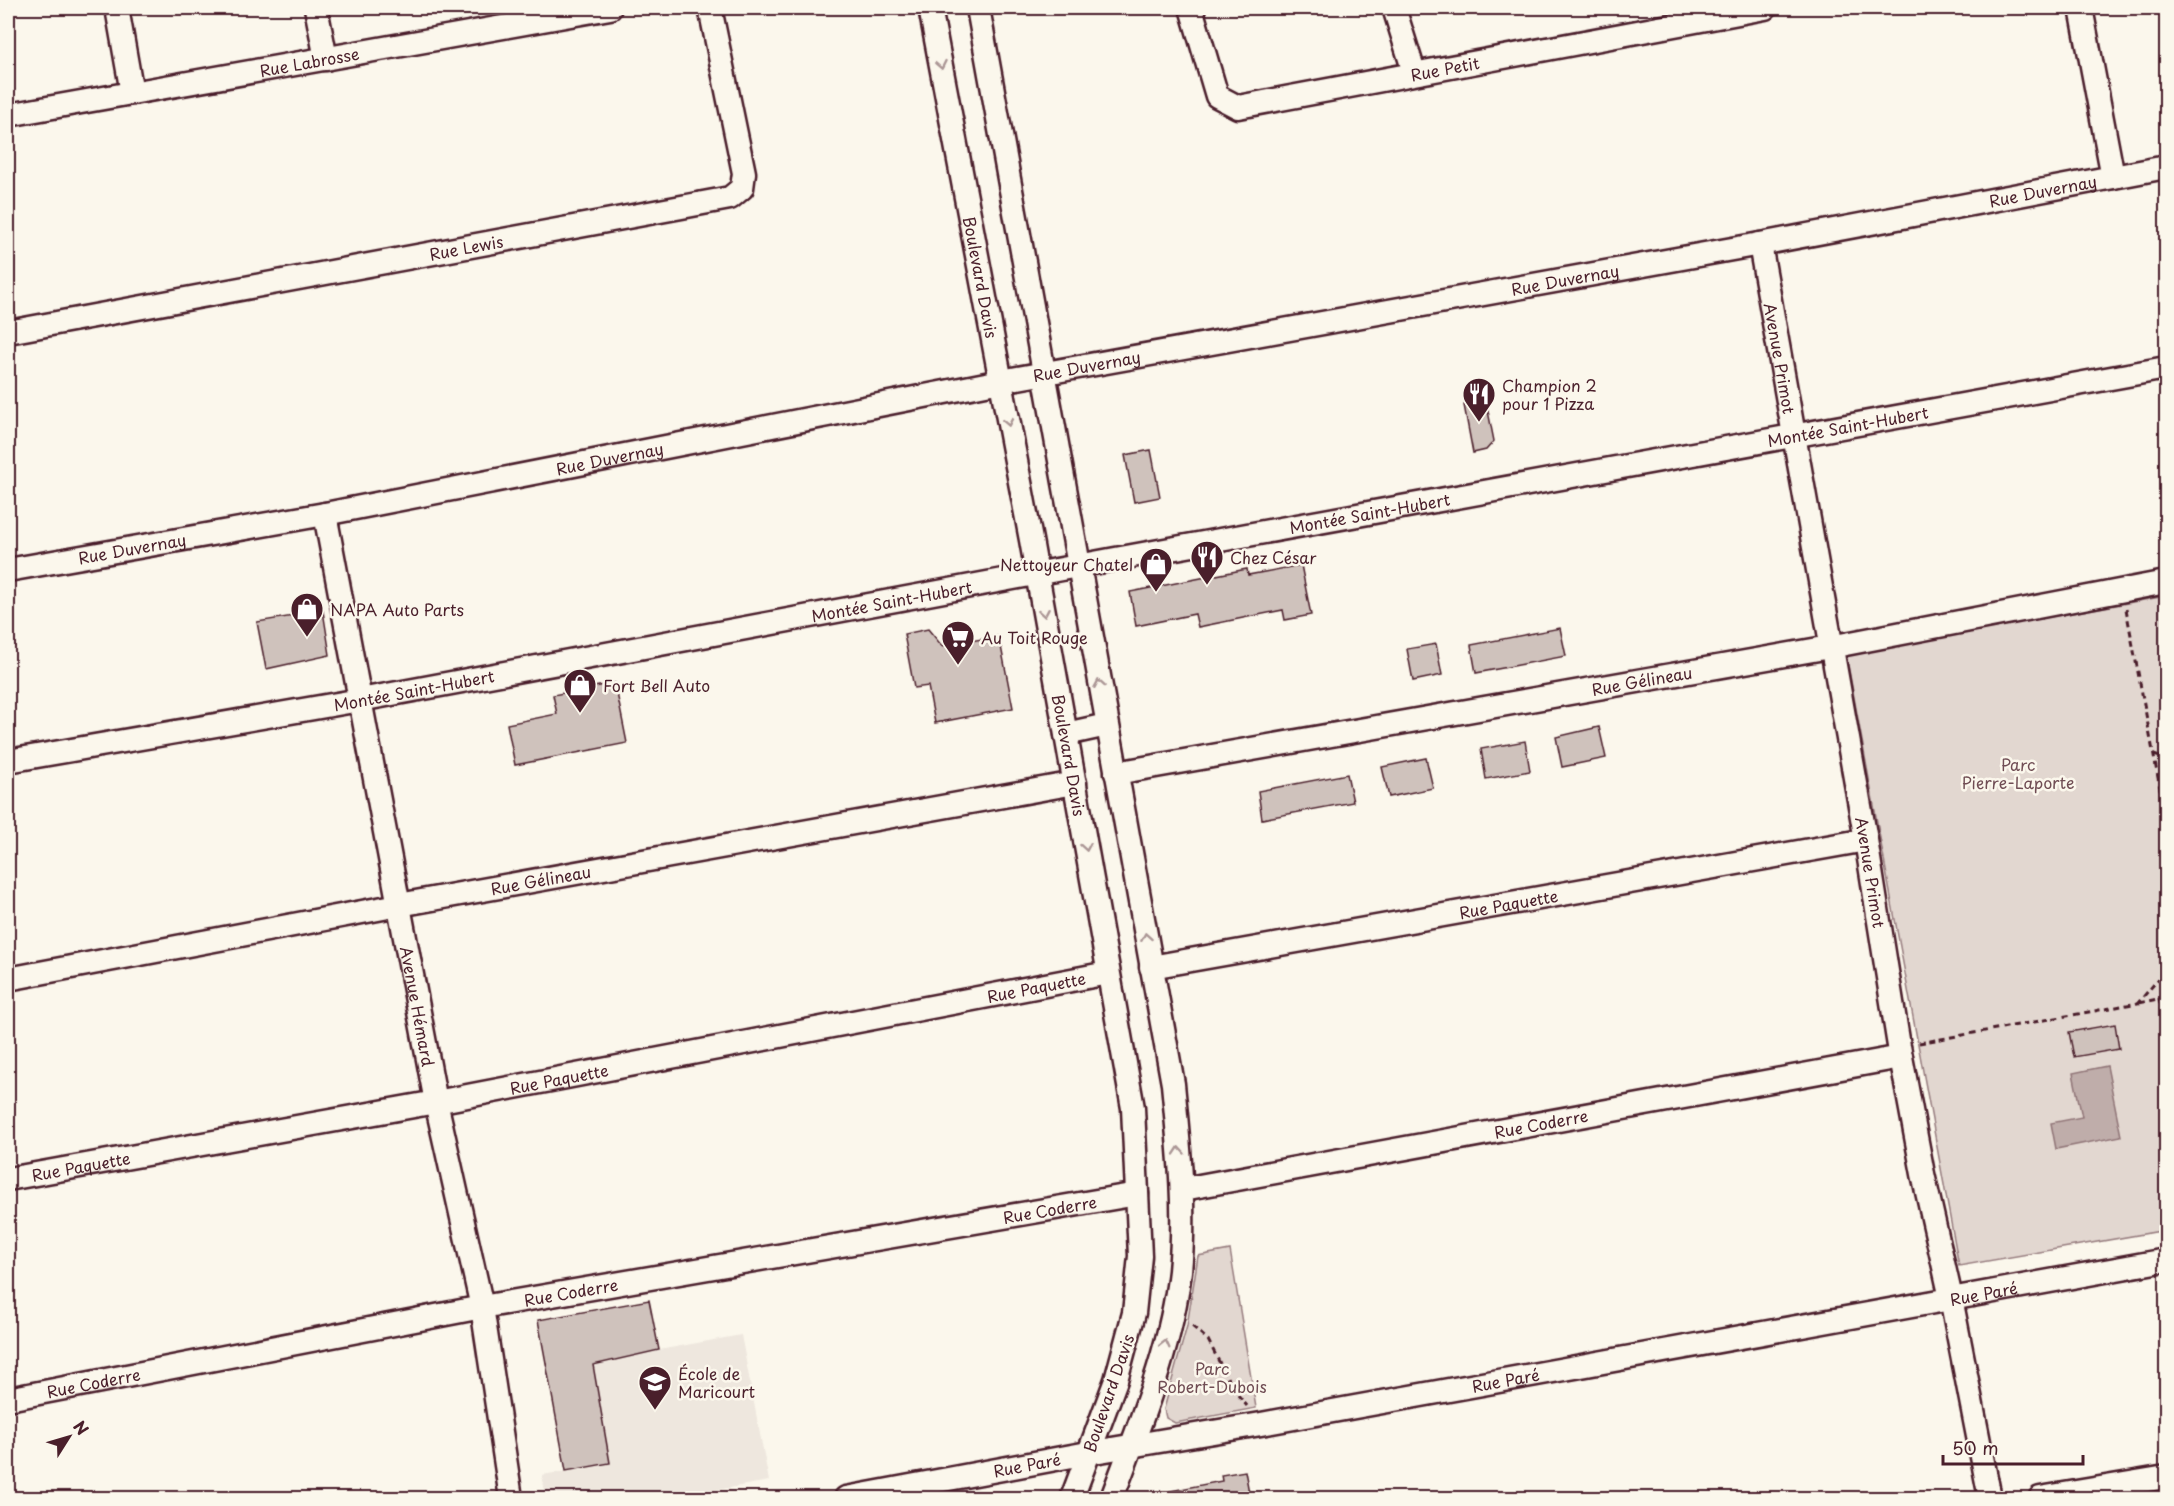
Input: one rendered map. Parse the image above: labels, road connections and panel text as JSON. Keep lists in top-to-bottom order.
{
  "streets": {
    "street": [
      "Rue Labrosse",
      "Rue Petit",
      "Rue Duvernay",
      "Rue Lewis",
      "Boulevard Davis",
      "Avenue Primot",
      "Montée Saint-Hubert",
      "Rue Gélineau",
      "Rue Paquette",
      "Avenue Hémard",
      "Rue Coderre",
      "Rue Paré"
    ]
  },
  "crossings": [
    ["Rue Duvernay", "Boulevard Davis"],
    ["Rue Duvernay", "Avenue Primot"],
    ["Rue Duvernay", "Avenue Hémard"],
    ["Boulevard Davis", "Montée Saint-Hubert"],
    ["Boulevard Davis", "Rue Gélineau"],
    ["Boulevard Davis", "Rue Paquette"],
    ["Boulevard Davis", "Rue Coderre"],
    ["Boulevard Davis", "Rue Paré"],
    ["Avenue Primot", "Montée Saint-Hubert"],
    ["Avenue Primot", "Rue Gélineau"],
    ["Avenue Primot", "Rue Paquette"],
    ["Avenue Primot", "Rue Coderre"],
    ["Avenue Primot", "Rue Paré"],
    ["Montée Saint-Hubert", "Avenue Hémard"],
    ["Rue Gélineau", "Avenue Hémard"],
    ["Rue Paquette", "Avenue Hémard"],
    ["Avenue Hémard", "Rue Coderre"]
  ],
  "parks": ["Parc Pierre-Laporte", "Parc Robert-Dubois"],
  "places": {
    "restaurant": ["Champion 2 pour 1 Pizza", "Chez César"],
    "shop": ["Nettoyeur Chatel", "NAPA Auto Parts", "Fort Bell Auto"],
    "supermarket": ["Au Toit Rouge"],
    "school or university": ["École de Maricourt"]
  },
  "scale_bar": "50 m",
  "north": "top right"
}
